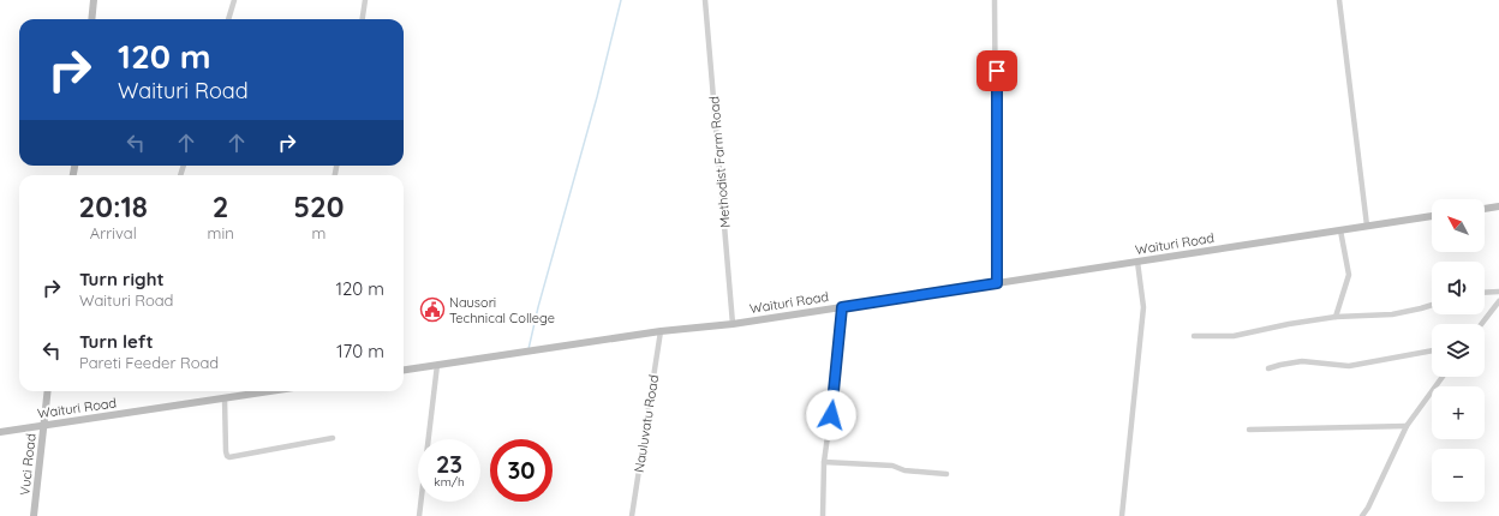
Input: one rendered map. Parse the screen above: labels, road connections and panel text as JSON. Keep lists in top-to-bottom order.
{
  "streets": {
    "main road": ["Waituri Road", "Vuci Road"],
    "street": ["Methodist Farm Road", "Nauluvatu Road"]
  },
  "crossings": [
    ["Methodist Farm Road", "Waituri Road"],
    ["Waituri Road", "Nauluvatu Road"],
    ["Waituri Road", "Vuci Road"]
  ],
  "places": {
    "public building": ["Nausori Technical College"]
  },
  "north": "top left",
  "page": {
    "turn": ["120 m", "Waituri Road"],
    "eta": [
      "20:18",
      "Arrival",
      "2",
      "min",
      "520",
      "m"
    ],
    "map_buttons": ["+", "−"],
    "list": [
      {
        "name": "Turn right",
        "note": "Waituri Road",
        "value": "120 m"
      },
      {
        "name": "Turn left",
        "note": "Pareti Feeder Road",
        "value": "170 m"
      }
    ],
    "speed": "23 km/h",
    "limit": "30"
  }
}
